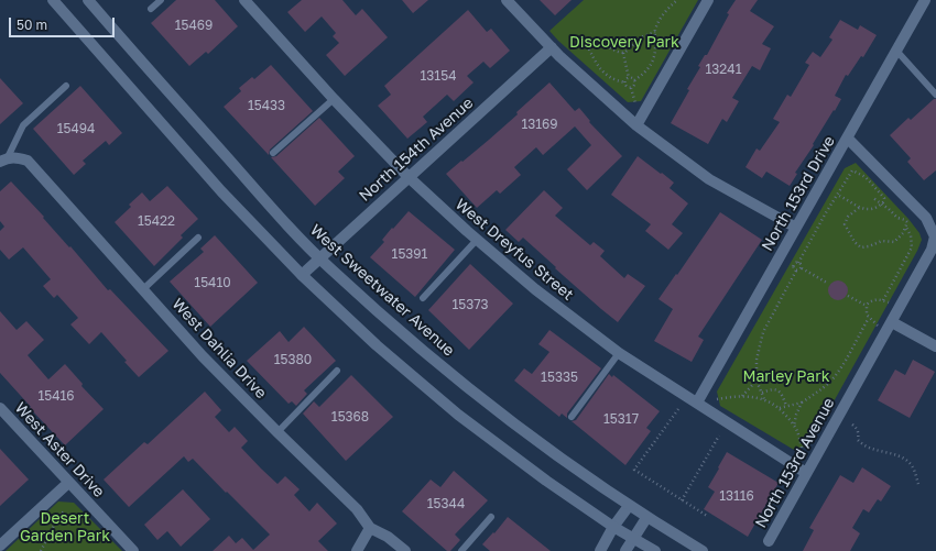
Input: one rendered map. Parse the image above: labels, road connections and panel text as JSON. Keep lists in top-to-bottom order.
{
  "streets": {
    "street": [
      "North 154th Avenue",
      "North 153rd Drive",
      "West Dreyfus Street",
      "West Sweetwater Avenue",
      "West Dahlia Drive",
      "West Aster Drive",
      "North 153rd Avenue"
    ]
  },
  "crossings": [
    ["North 154th Avenue", "West Dreyfus Street"],
    ["North 154th Avenue", "West Sweetwater Avenue"],
    ["North 153rd Drive", "West Dreyfus Street"],
    ["North 153rd Drive", "North 153rd Avenue"],
    ["West Dreyfus Street", "North 153rd Avenue"]
  ],
  "parks": ["Discovery Park", "Marley Park", "Desert Garden Park"],
  "house_numbers": [
    "15469",
    "13241",
    "13154",
    "15433",
    "13169",
    "15494",
    "15422",
    "15391",
    "15410",
    "15373",
    "15380",
    "15335",
    "15416",
    "15368",
    "15317",
    "13116",
    "15344"
  ],
  "scale_bar": "50 m"
}
